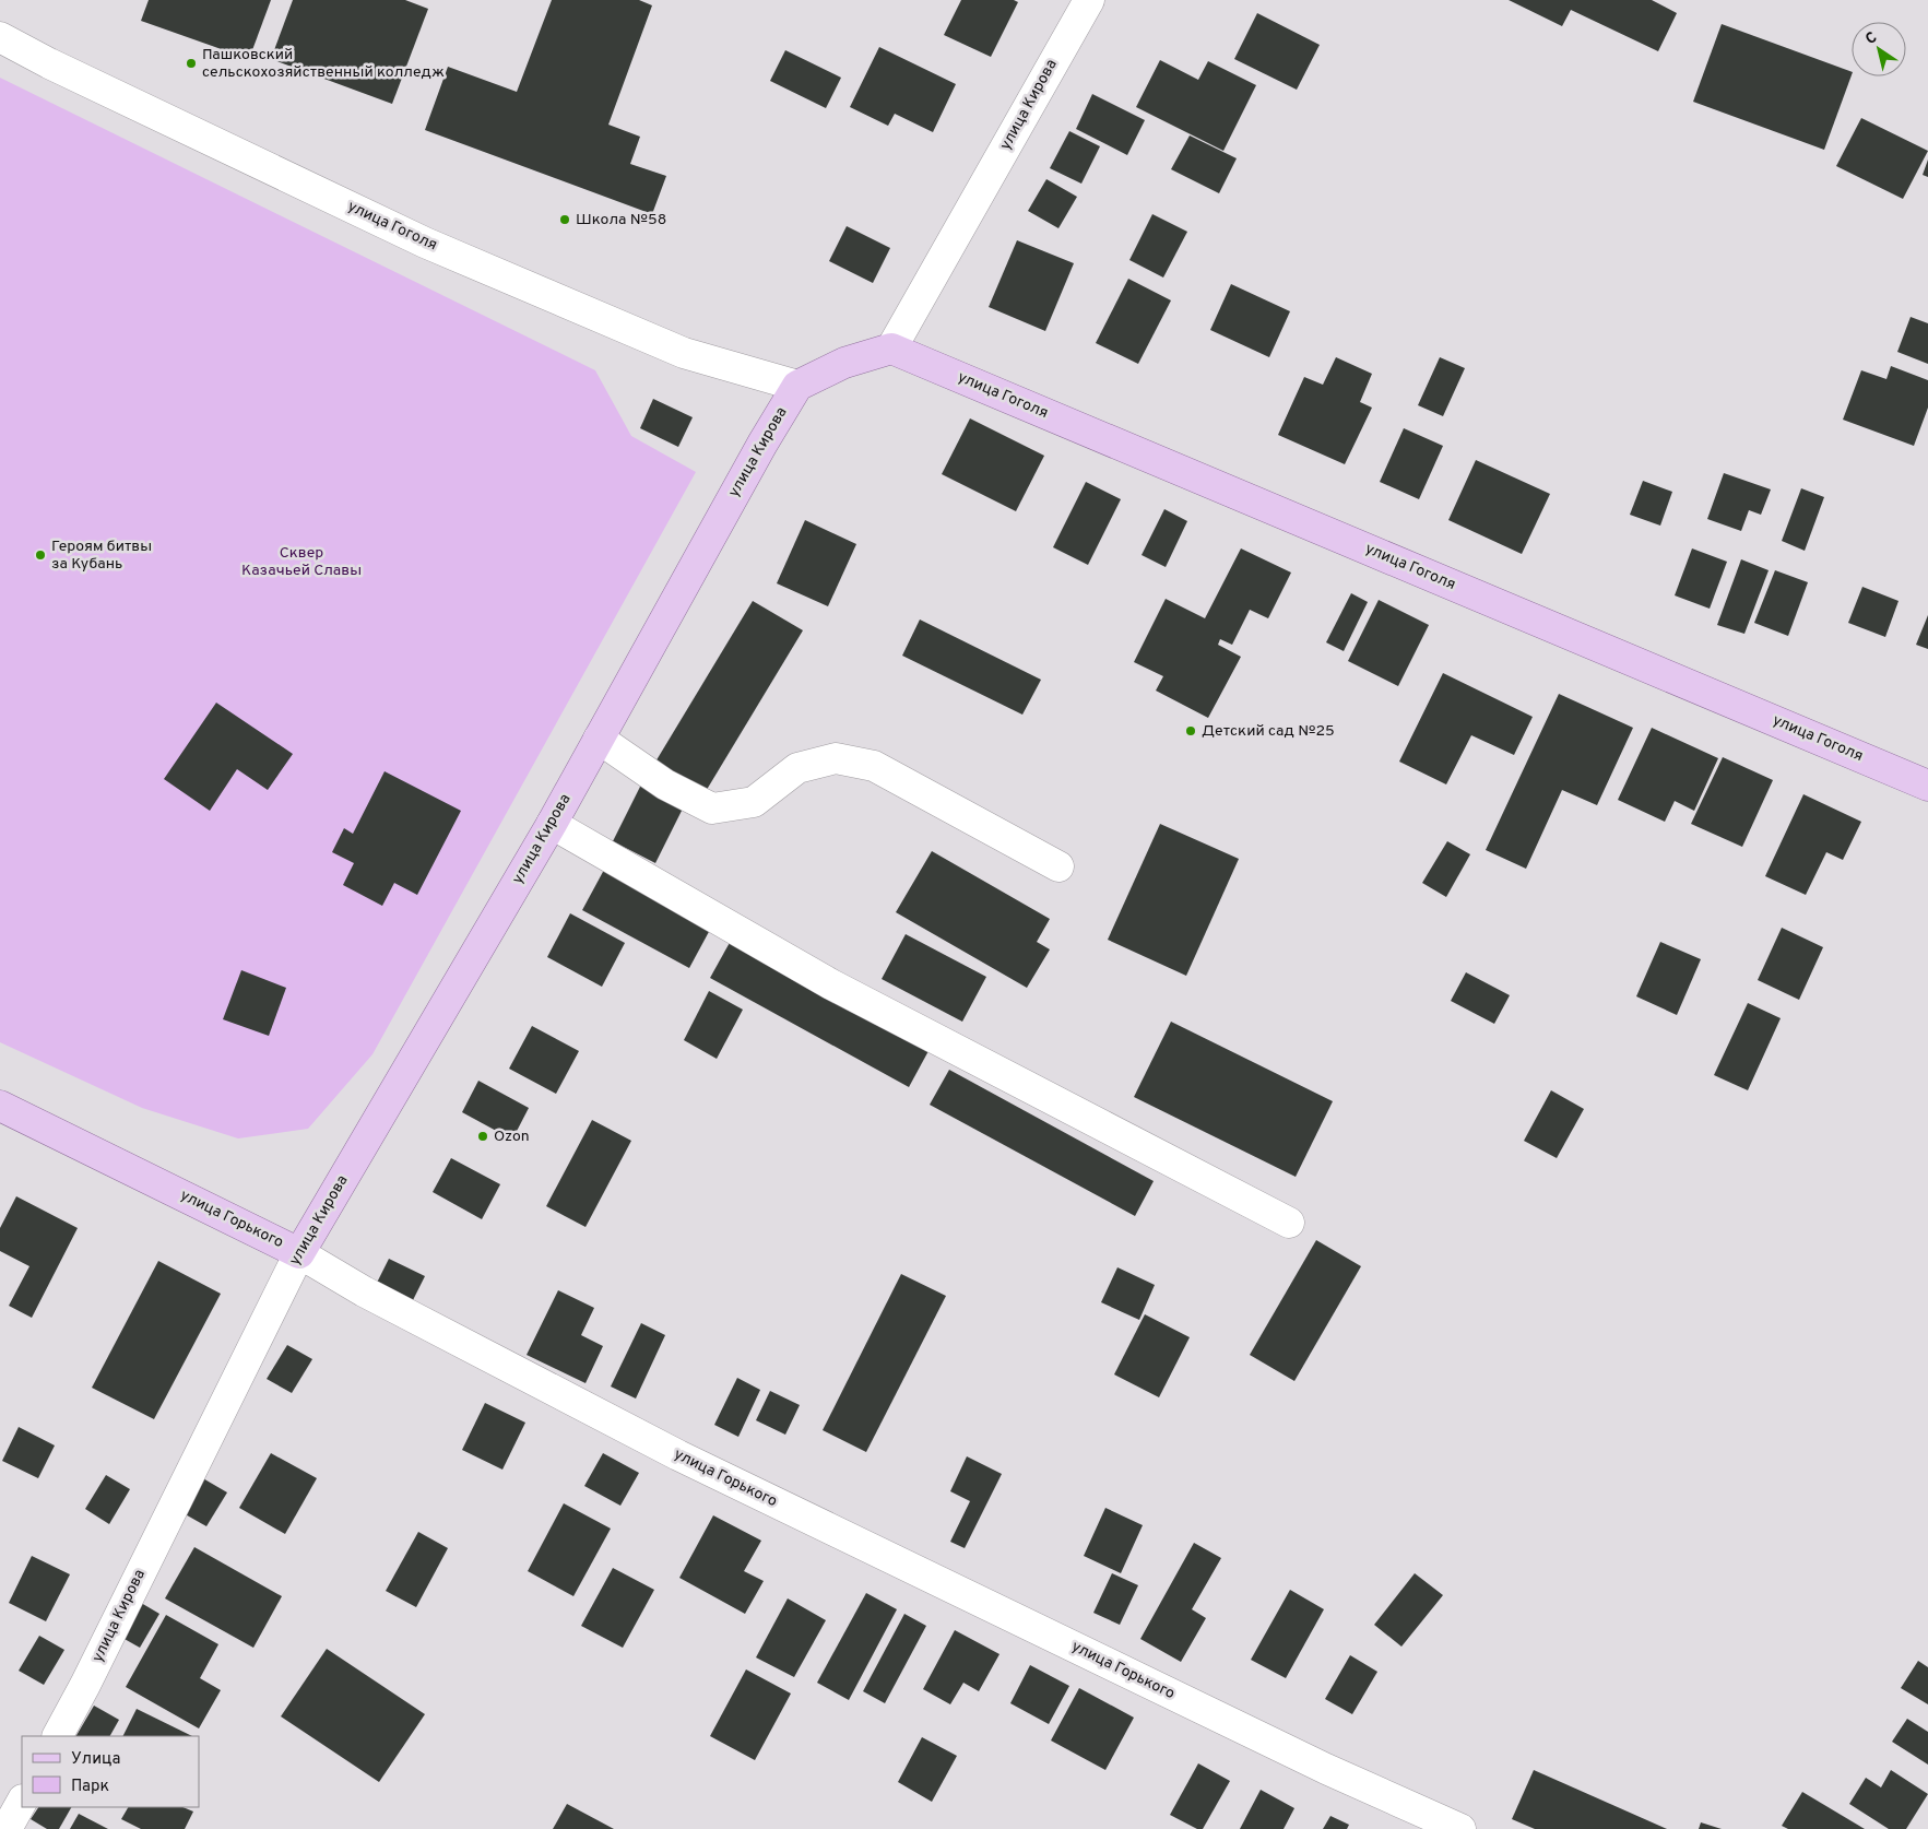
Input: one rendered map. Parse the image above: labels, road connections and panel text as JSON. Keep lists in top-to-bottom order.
{
  "streets": {
    "main road": ["улица Кирова", "улица Гоголя", "улица Горького"]
  },
  "crossings": [
    ["улица Кирова", "улица Гоголя"],
    ["улица Кирова", "улица Горького"]
  ],
  "parks": ["Сквер Казачьей Славы"],
  "places": [
    "Пашковский сельскохозяйственный колледж",
    "Школа №58",
    "Героям битвы за Кубань",
    "Детский сад №25",
    "Ozon"
  ],
  "legend": ["Улица", "Парк"],
  "north": "top left"
}
